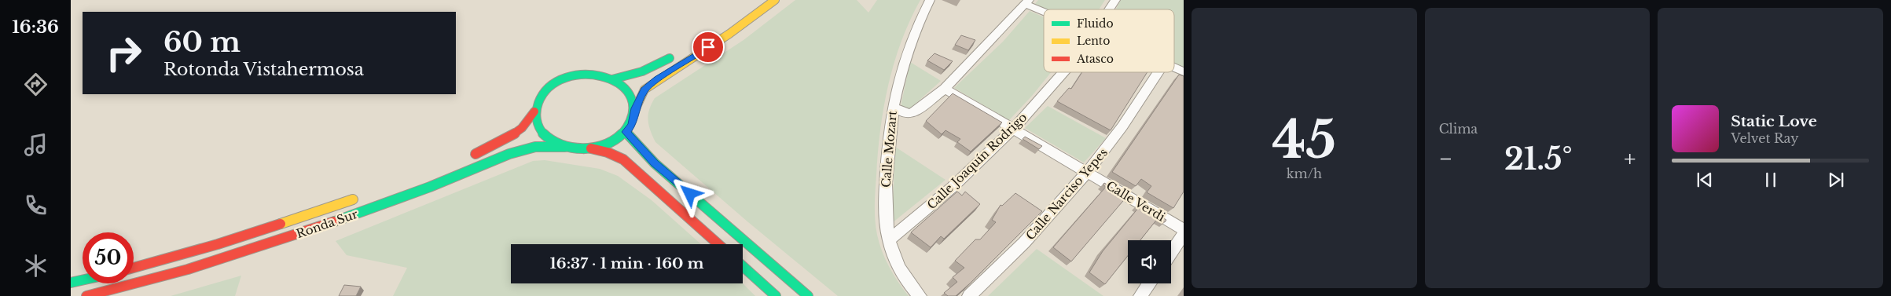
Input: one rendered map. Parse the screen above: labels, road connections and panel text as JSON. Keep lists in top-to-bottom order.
{
  "streets": {
    "main road": ["Ronda Sur"],
    "street": [
      "Calle Mozart",
      "Calle Joaquín Rodrigo",
      "Calle Narciso Yepes",
      "Calle Verdi"
    ]
  },
  "crossings": [
    ["Calle Mozart", "Calle Joaquín Rodrigo"],
    ["Calle Joaquín Rodrigo", "Calle Verdi"],
    ["Calle Narciso Yepes", "Calle Verdi"]
  ],
  "legend": ["Fluido", "Lento", "Atasco"],
  "page": {
    "tabs": "16:36",
    "tile": [
      ["45", "km/h"],
      "Clima"
    ],
    "turn": ["60 m", "Rotonda Vistahermosa"],
    "song": ["Static Love", "Velvet Ray"],
    "heat": ["−", "21.5°", "+"],
    "limit": "50",
    "trip": "16:37 · 1 min · 160 m"
  }
}
